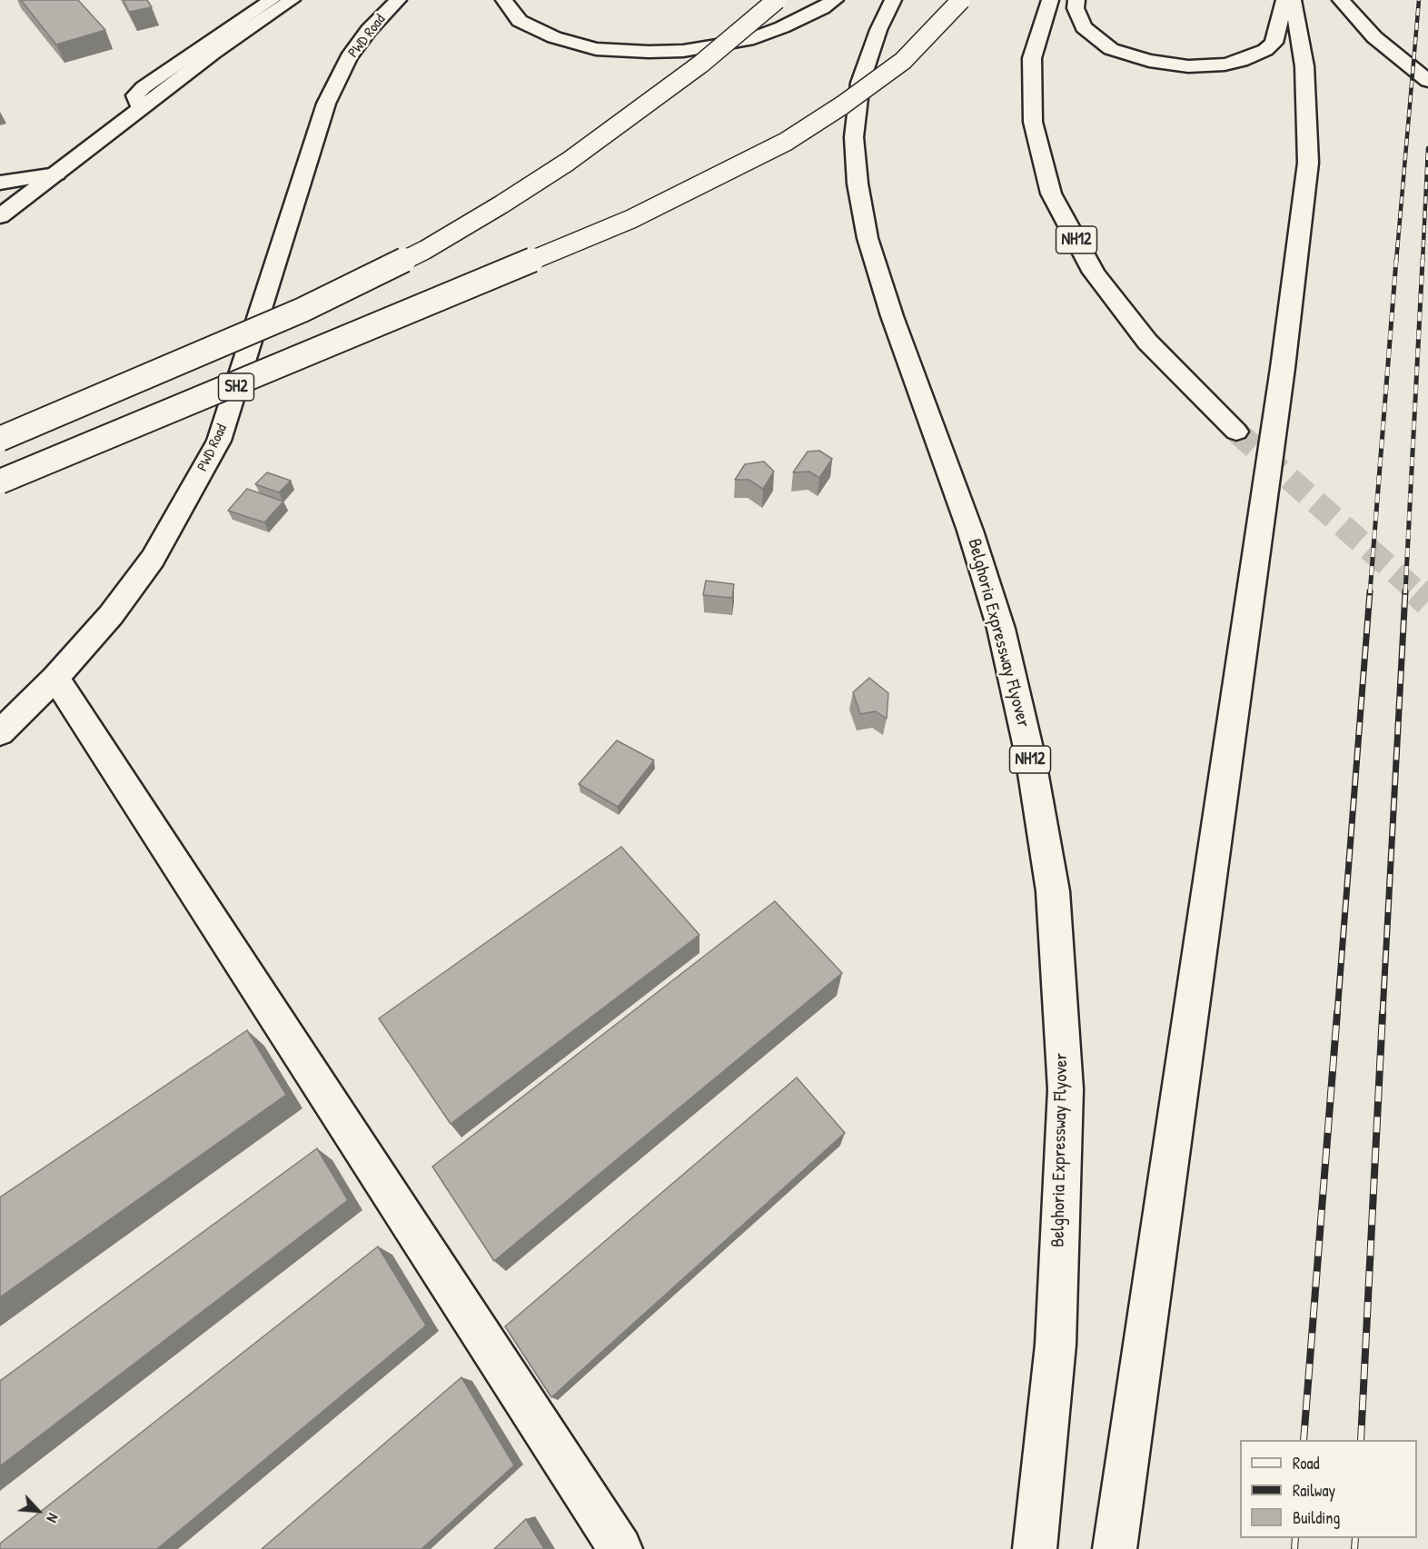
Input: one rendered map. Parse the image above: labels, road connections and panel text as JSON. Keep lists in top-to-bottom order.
{
  "streets": {
    "main road": [
      "PWD Road",
      "NH12",
      "SH2",
      "Belghoria Expressway Flyover"
    ]
  },
  "legend": ["Road", "Railway", "Building"],
  "north": "bottom right"
}
